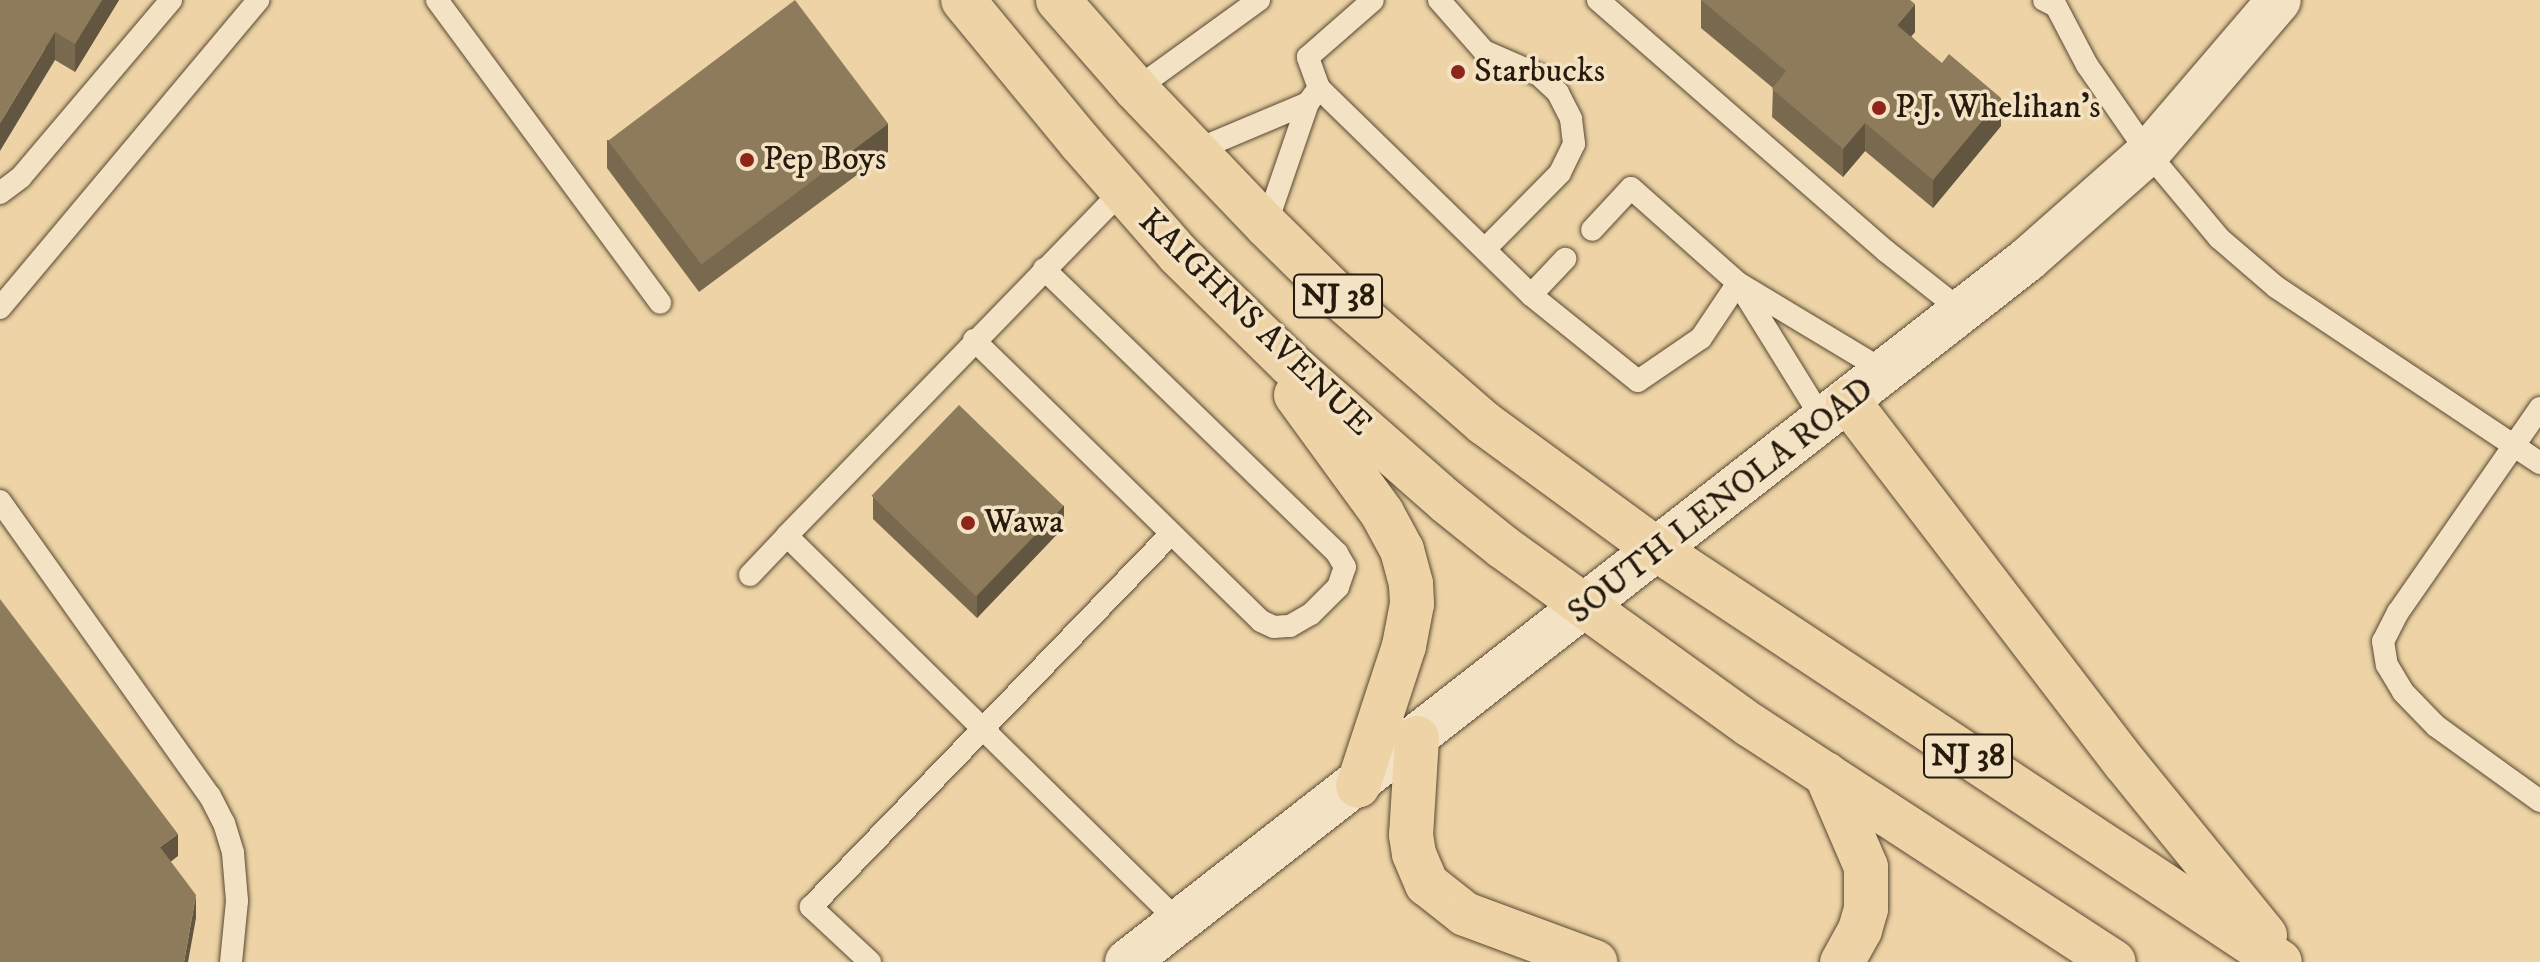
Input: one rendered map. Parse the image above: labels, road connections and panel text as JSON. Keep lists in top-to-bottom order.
{
  "streets": {
    "highway": ["NJ 38", "KAIGHNS AVENUE"],
    "street": ["SOUTH LENOLA ROAD"]
  },
  "crossings": [
    ["NJ 38", "KAIGHNS AVENUE"],
    ["NJ 38", "SOUTH LENOLA ROAD"],
    ["KAIGHNS AVENUE", "SOUTH LENOLA ROAD"]
  ],
  "places": [
    "Starbucks",
    "P.J. Whelihan's",
    "Pep Boys",
    "Wawa"
  ]
}
